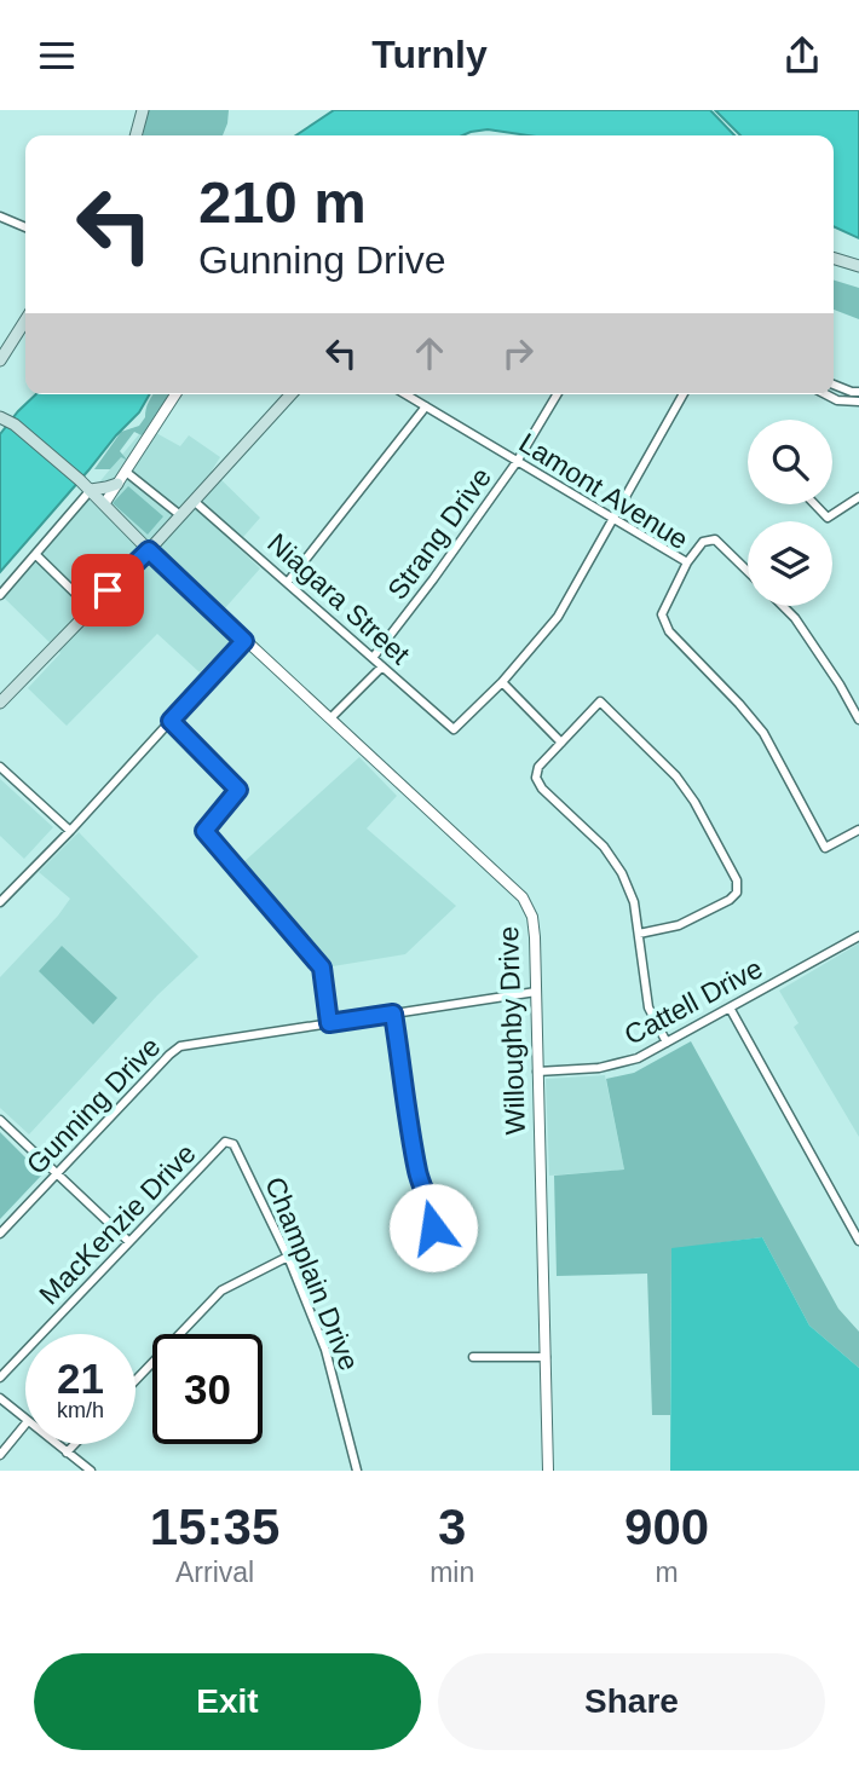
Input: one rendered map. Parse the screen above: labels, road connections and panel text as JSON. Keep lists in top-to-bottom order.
{
  "streets": {
    "street": [
      "Lamont Avenue",
      "Strang Drive",
      "Niagara Street",
      "Cattell Drive",
      "Willoughby Drive",
      "Gunning Drive",
      "MacKenzie Drive",
      "Champlain Drive"
    ]
  },
  "crossings": [
    ["Lamont Avenue", "Strang Drive"],
    ["Strang Drive", "Niagara Street"],
    ["Cattell Drive", "Willoughby Drive"],
    ["Willoughby Drive", "Gunning Drive"],
    ["MacKenzie Drive", "Champlain Drive"]
  ],
  "page": {
    "header": "Turnly",
    "turn": ["210 m", "Gunning Drive"],
    "speed": "21 km/h",
    "limit": "30",
    "eta": [
      "15:35",
      "Arrival",
      "3",
      "min",
      "900",
      "m"
    ],
    "buttons": ["Exit", "Share"]
  }
}
